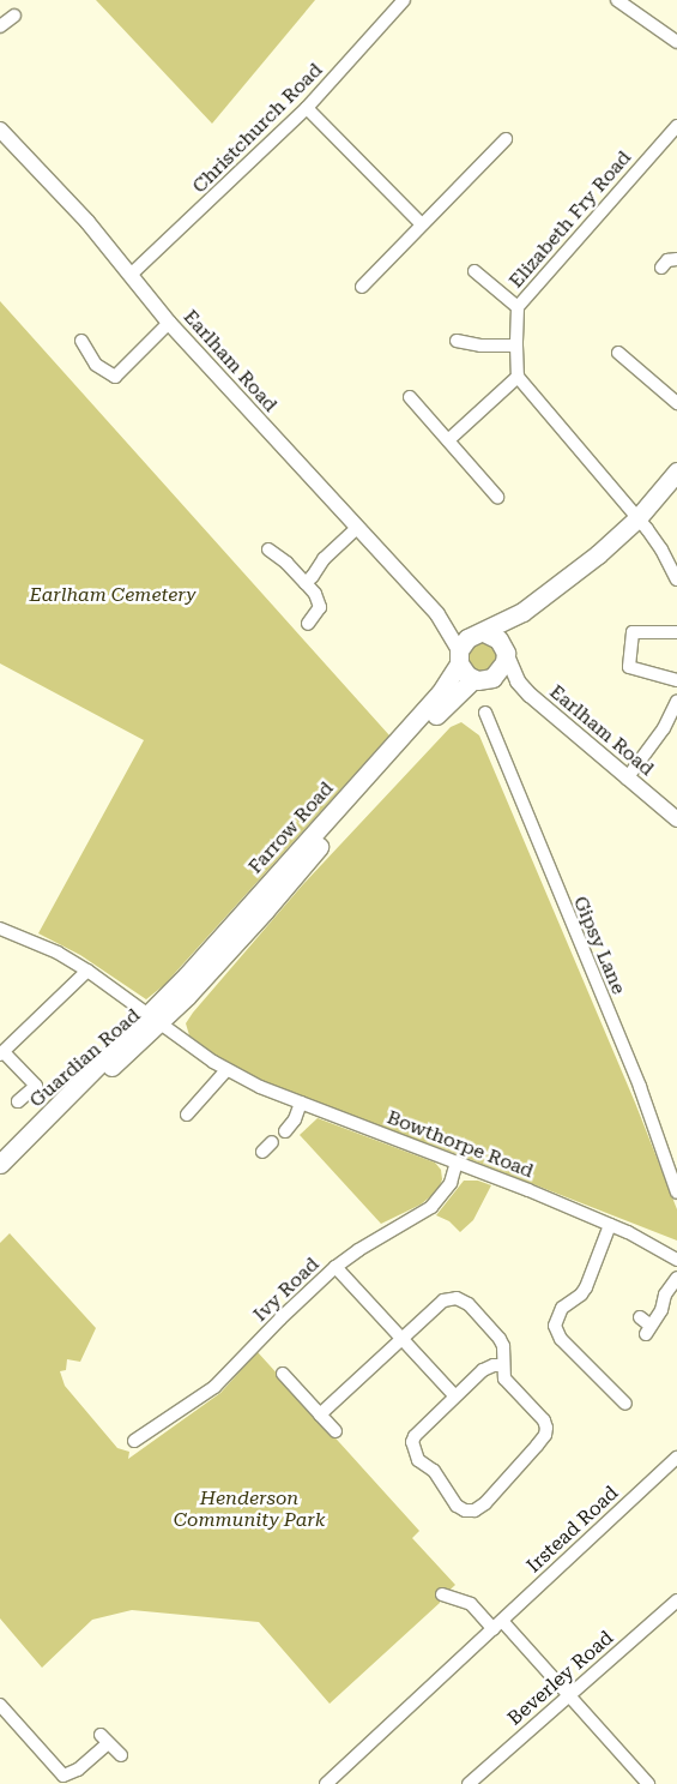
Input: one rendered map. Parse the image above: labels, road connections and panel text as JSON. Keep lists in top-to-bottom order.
{
  "streets": {
    "highway": ["Farrow Road", "Guardian Road"],
    "main road": ["Earlham Road"],
    "street": [
      "Christchurch Road",
      "Elizabeth Fry Road",
      "Gipsy Lane",
      "Bowthorpe Road",
      "Ivy Road",
      "Irstead Road",
      "Beverley Road"
    ]
  },
  "crossings": [
    ["Christchurch Road", "Earlham Road"],
    ["Earlham Road", "Farrow Road"],
    ["Farrow Road", "Guardian Road"],
    ["Farrow Road", "Bowthorpe Road"],
    ["Guardian Road", "Bowthorpe Road"],
    ["Bowthorpe Road", "Ivy Road"]
  ],
  "parks": ["Earlham Cemetery", "Henderson Community Park"]
}
